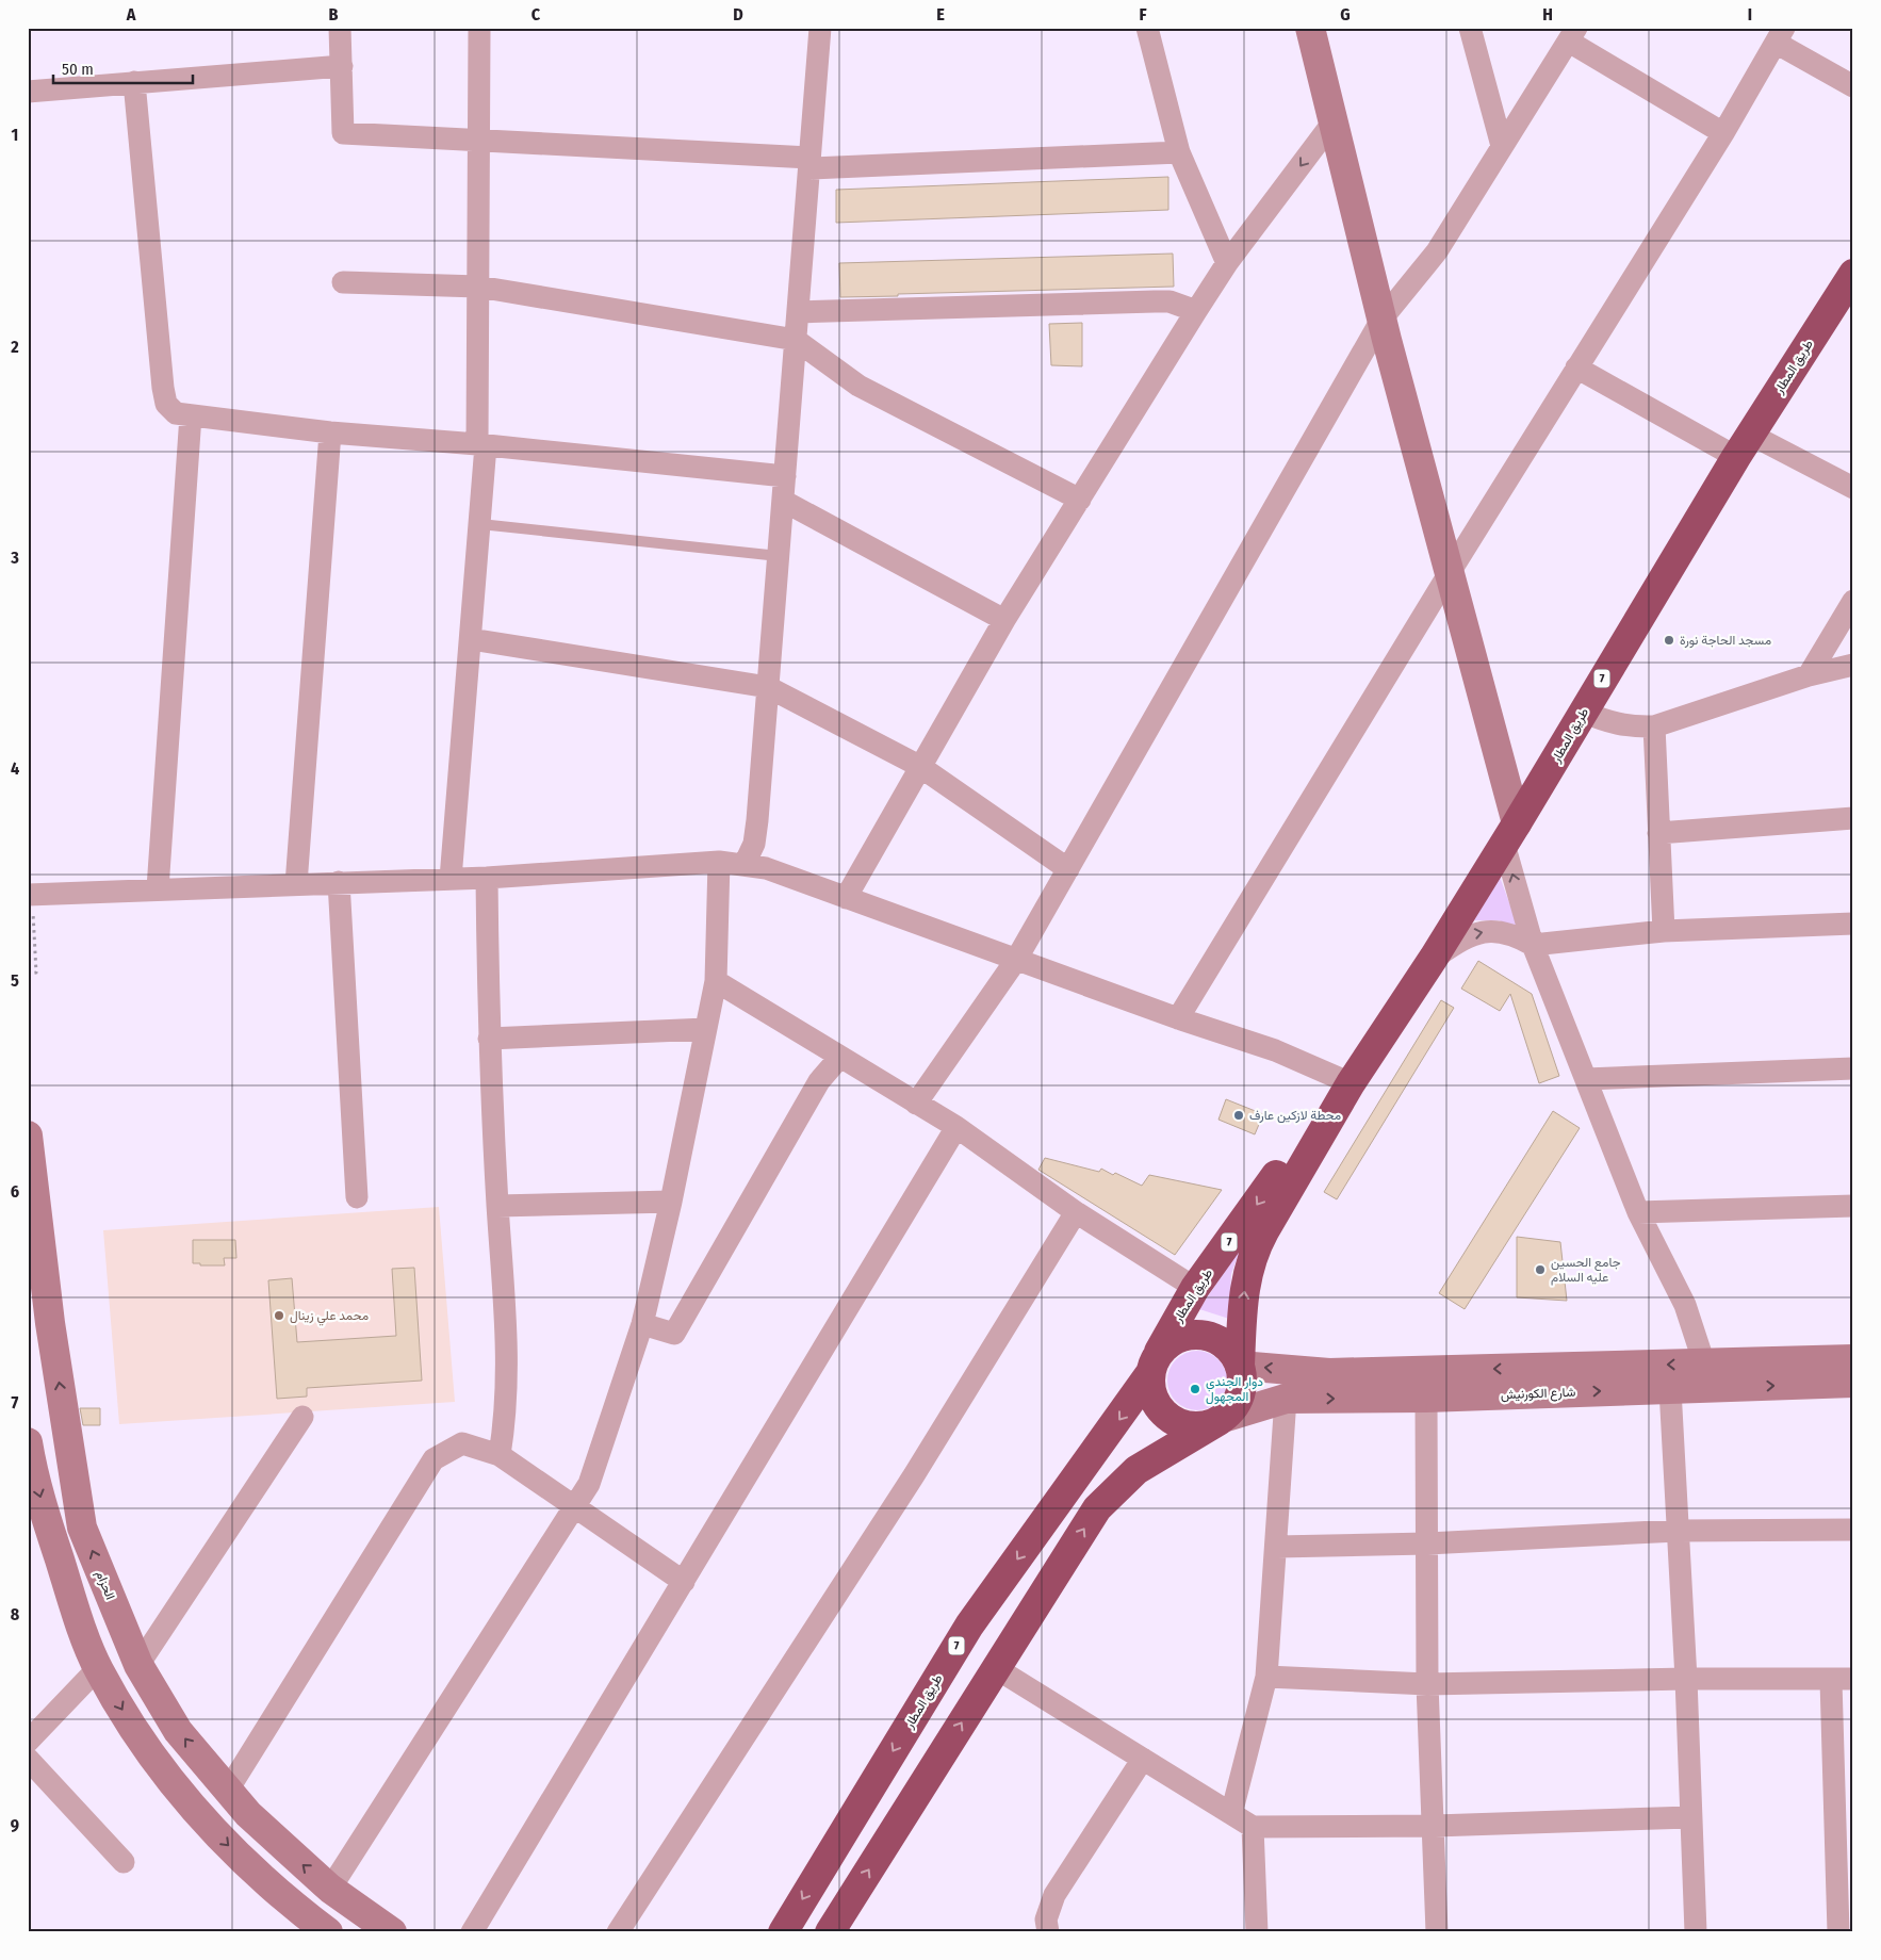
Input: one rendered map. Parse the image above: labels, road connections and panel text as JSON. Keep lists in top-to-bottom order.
{
  "streets": {
    "highway": ["طريق المطار", "7"],
    "street": ["شارع الكورنيش", "الحزام"]
  },
  "crossings": [
    ["طريق المطار", "شارع الكورنيش"]
  ],
  "places": [
    "مسجد الحاجة نورة",
    "محطة لازكين عارف",
    "جامع الحسين عليه السلام",
    "محمد علي زينال",
    "دوار الجندي المجهول"
  ],
  "scale_bar": "50 m",
  "grid": {
    "columns": [
      "A",
      "B",
      "C",
      "D",
      "E",
      "F",
      "G",
      "H",
      "I"
    ],
    "rows": [
      "1",
      "2",
      "3",
      "4",
      "5",
      "6",
      "7",
      "8",
      "9"
    ]
  }
}
